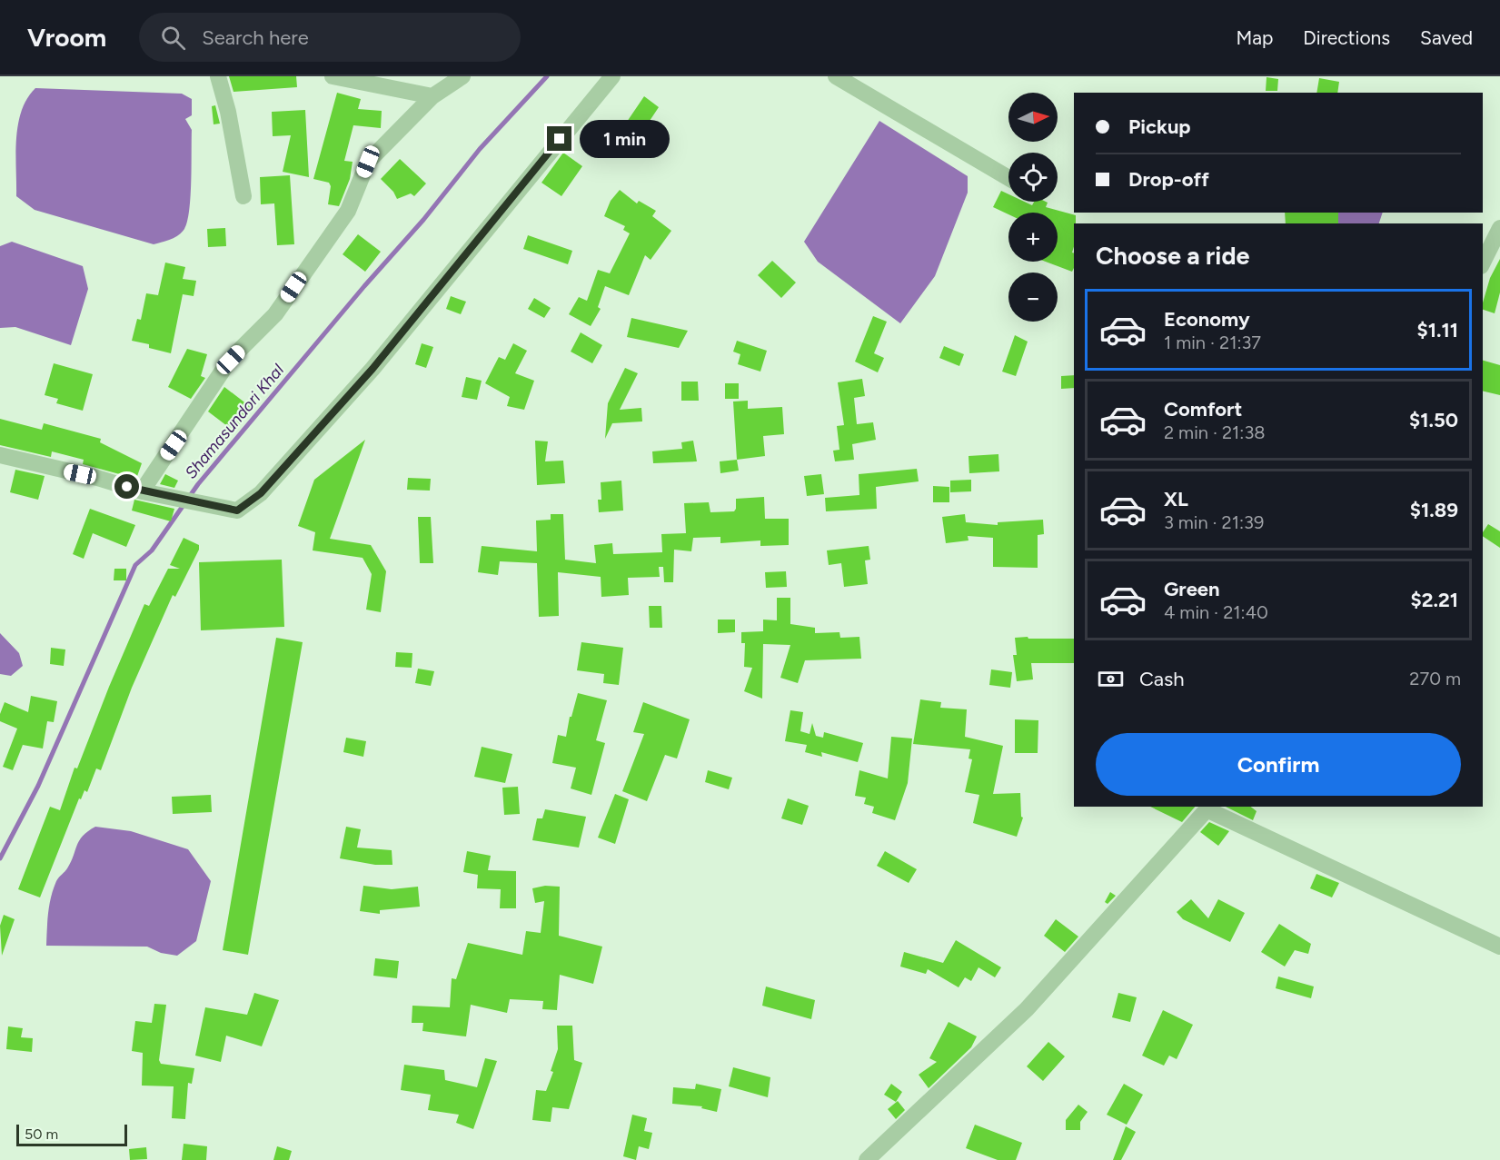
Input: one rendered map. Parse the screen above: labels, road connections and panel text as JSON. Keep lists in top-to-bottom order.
{
  "water": ["Shamasundori Khal"],
  "scale_bar": "50 m",
  "north": "right",
  "page": {
    "header": "Vroom",
    "search": "Search here",
    "nav": ["Map", "Directions", "Saved"],
    "map_buttons": ["+", "−"],
    "banner": ["Pickup", "Drop-off"],
    "bubble": "1 min",
    "heading": "Choose a ride",
    "list": [
      {
        "name": "Economy",
        "note": "1 min · 21:37",
        "value": "$1.11"
      },
      {
        "name": "Comfort",
        "note": "2 min · 21:38",
        "value": "$1.50"
      },
      {
        "name": "XL",
        "note": "3 min · 21:39",
        "value": "$1.89"
      },
      {
        "name": "Green",
        "note": "4 min · 21:40",
        "value": "$2.21"
      }
    ],
    "pay": ["Cash", "270 m"],
    "buttons": "Confirm",
    "scale": "50 m"
  }
}
